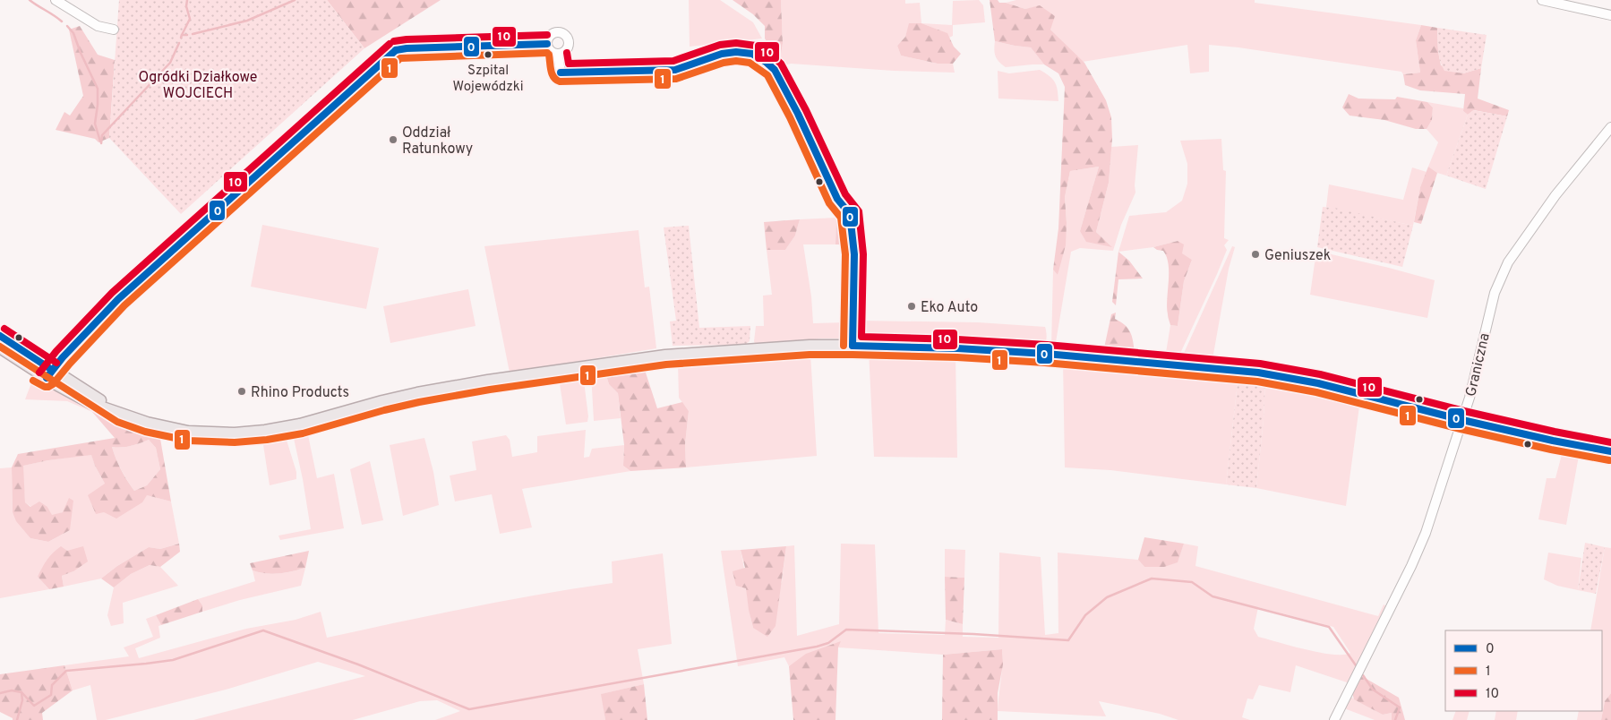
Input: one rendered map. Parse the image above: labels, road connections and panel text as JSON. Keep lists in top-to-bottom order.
{
  "streets": {
    "street": ["Graniczna"]
  },
  "parks": ["Ogródki Działkowe WOJCIECH"],
  "places": [
    "Szpital Wojewódzki",
    "Oddział Ratunkowy",
    "Geniuszek",
    "Eko Auto",
    "Rhino Products"
  ],
  "lines": ["transit line 10", "transit line 0", "transit line 1"],
  "legend": ["0", "1", "10"]
}
